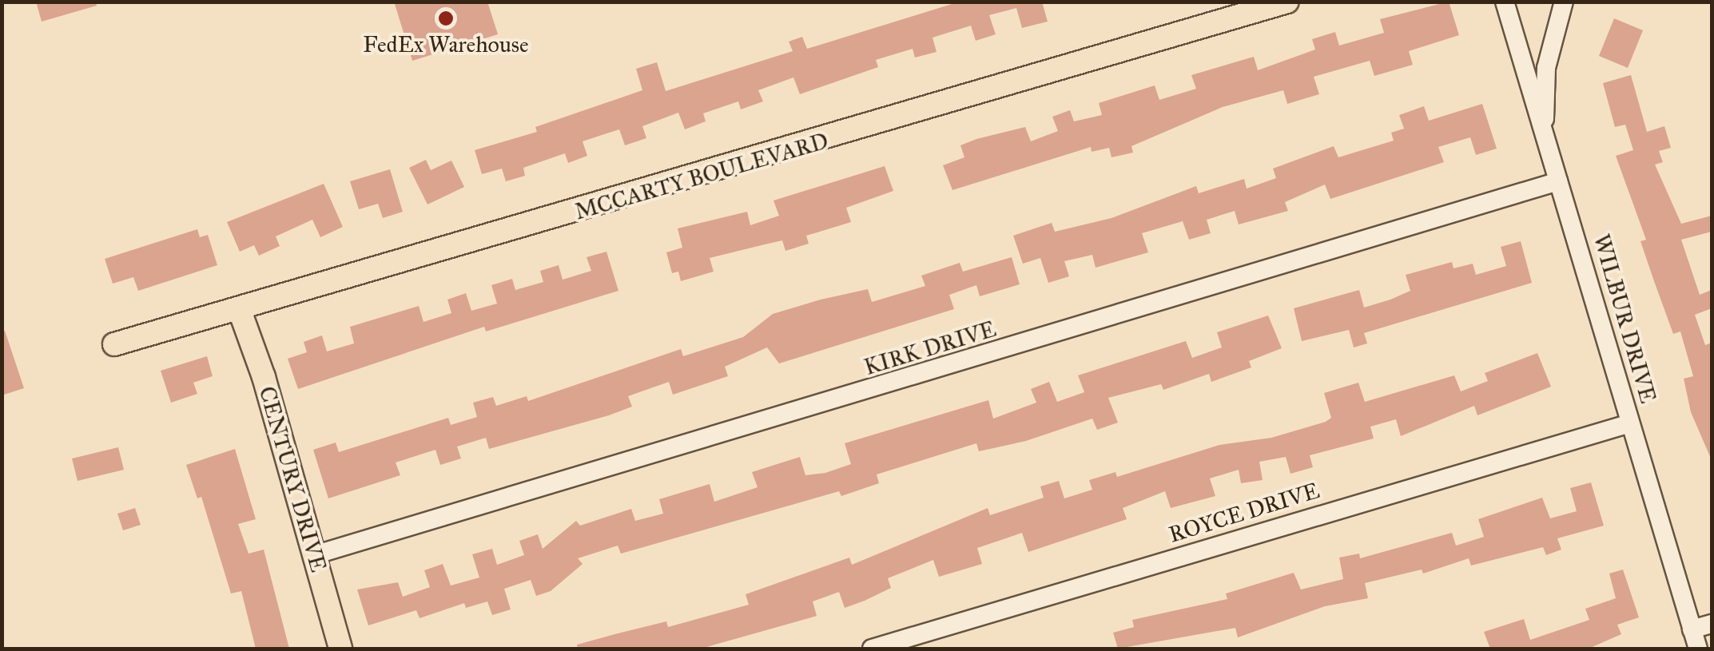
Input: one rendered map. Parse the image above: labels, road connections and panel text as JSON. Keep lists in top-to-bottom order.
{
  "streets": {
    "main road": ["MCCARTY BOULEVARD", "CENTURY DRIVE"],
    "street": ["WILBUR DRIVE", "KIRK DRIVE", "ROYCE DRIVE"]
  },
  "crossings": [
    ["MCCARTY BOULEVARD", "CENTURY DRIVE"],
    ["WILBUR DRIVE", "KIRK DRIVE"],
    ["WILBUR DRIVE", "ROYCE DRIVE"],
    ["KIRK DRIVE", "CENTURY DRIVE"]
  ],
  "places": ["FedEx Warehouse"]
}
